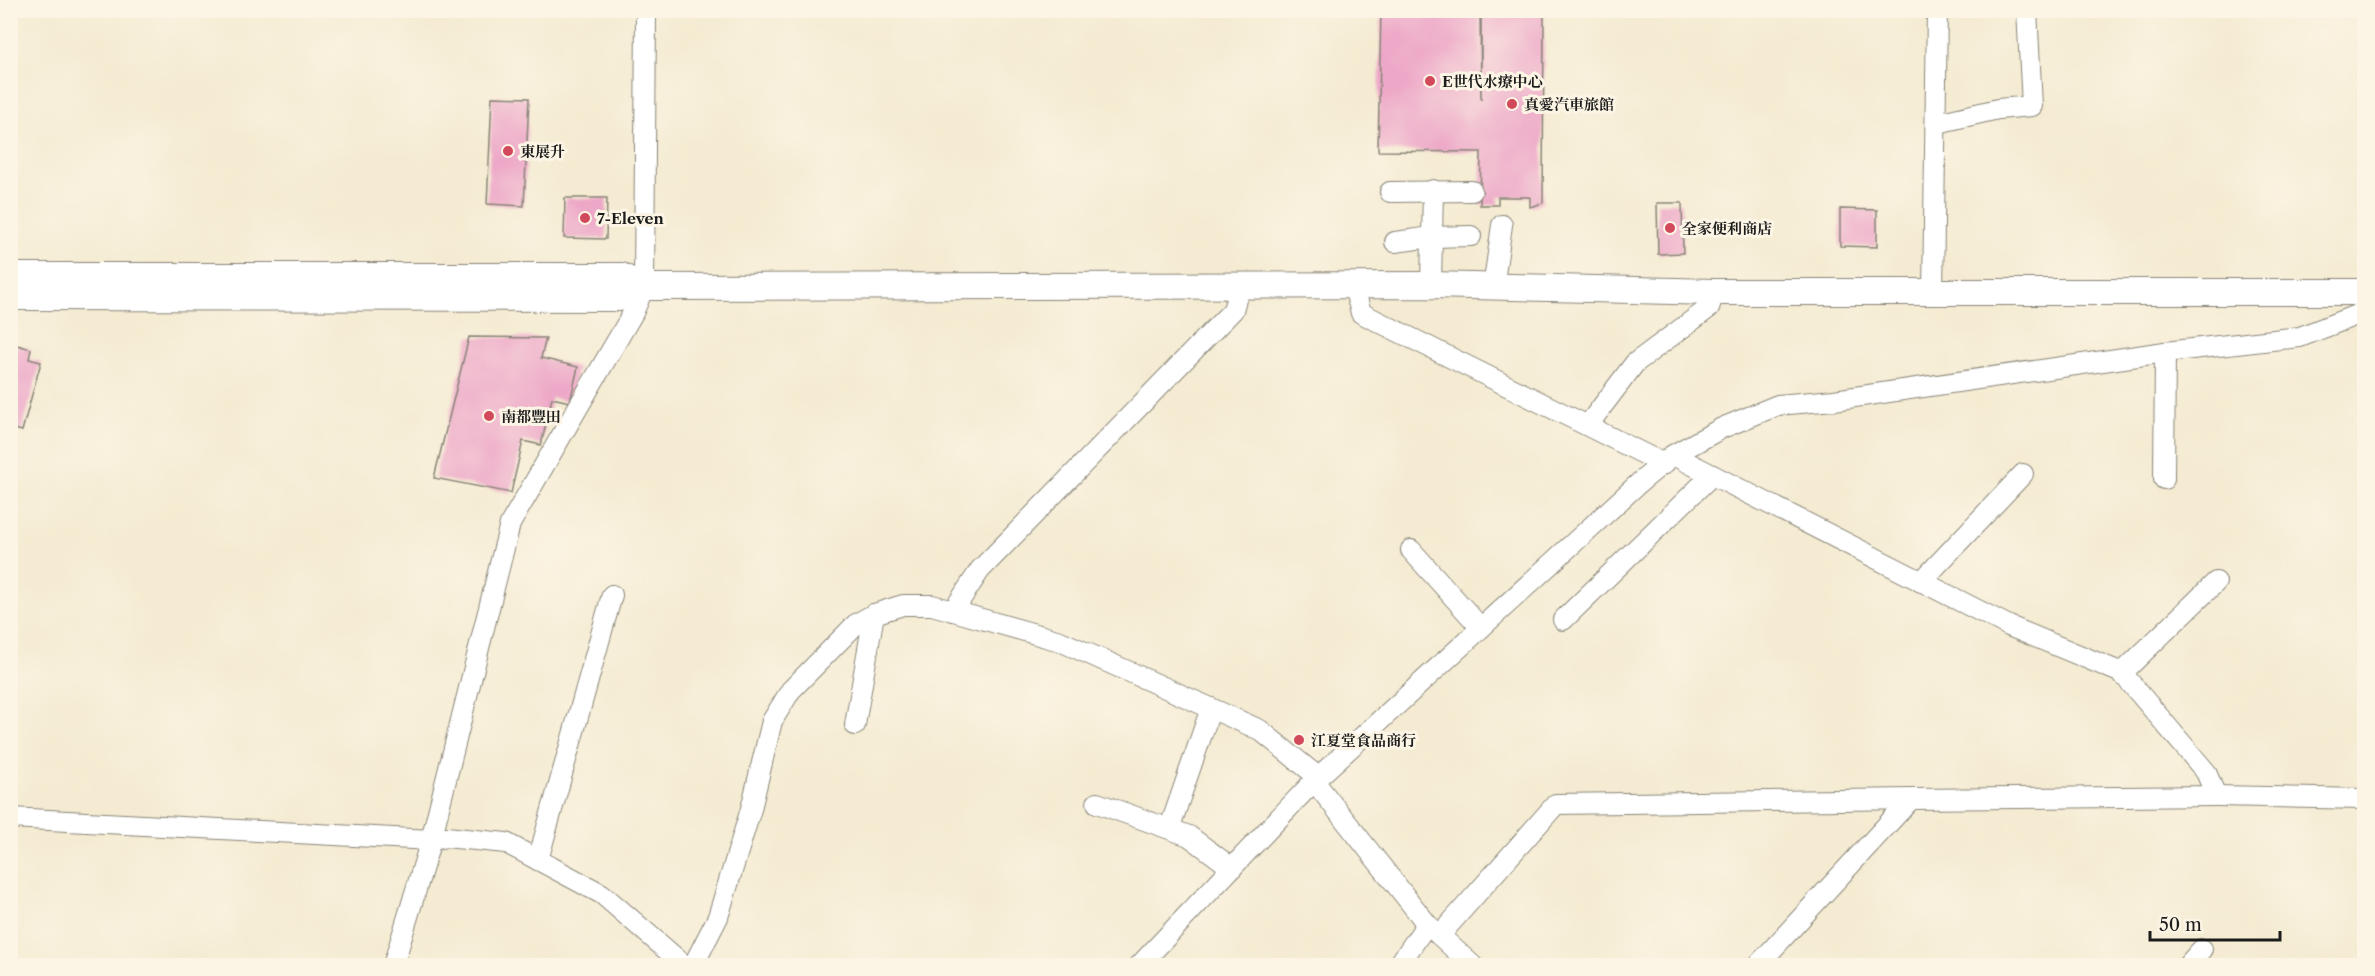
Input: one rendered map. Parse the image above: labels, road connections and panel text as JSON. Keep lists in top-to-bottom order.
{
  "places": [
    "E世代水療中心",
    "真愛汽車旅館",
    "東展升",
    "7-Eleven",
    "全家便利商店",
    "南都豐田",
    "江夏堂食品商行"
  ],
  "scale_bar": "50 m"
}
